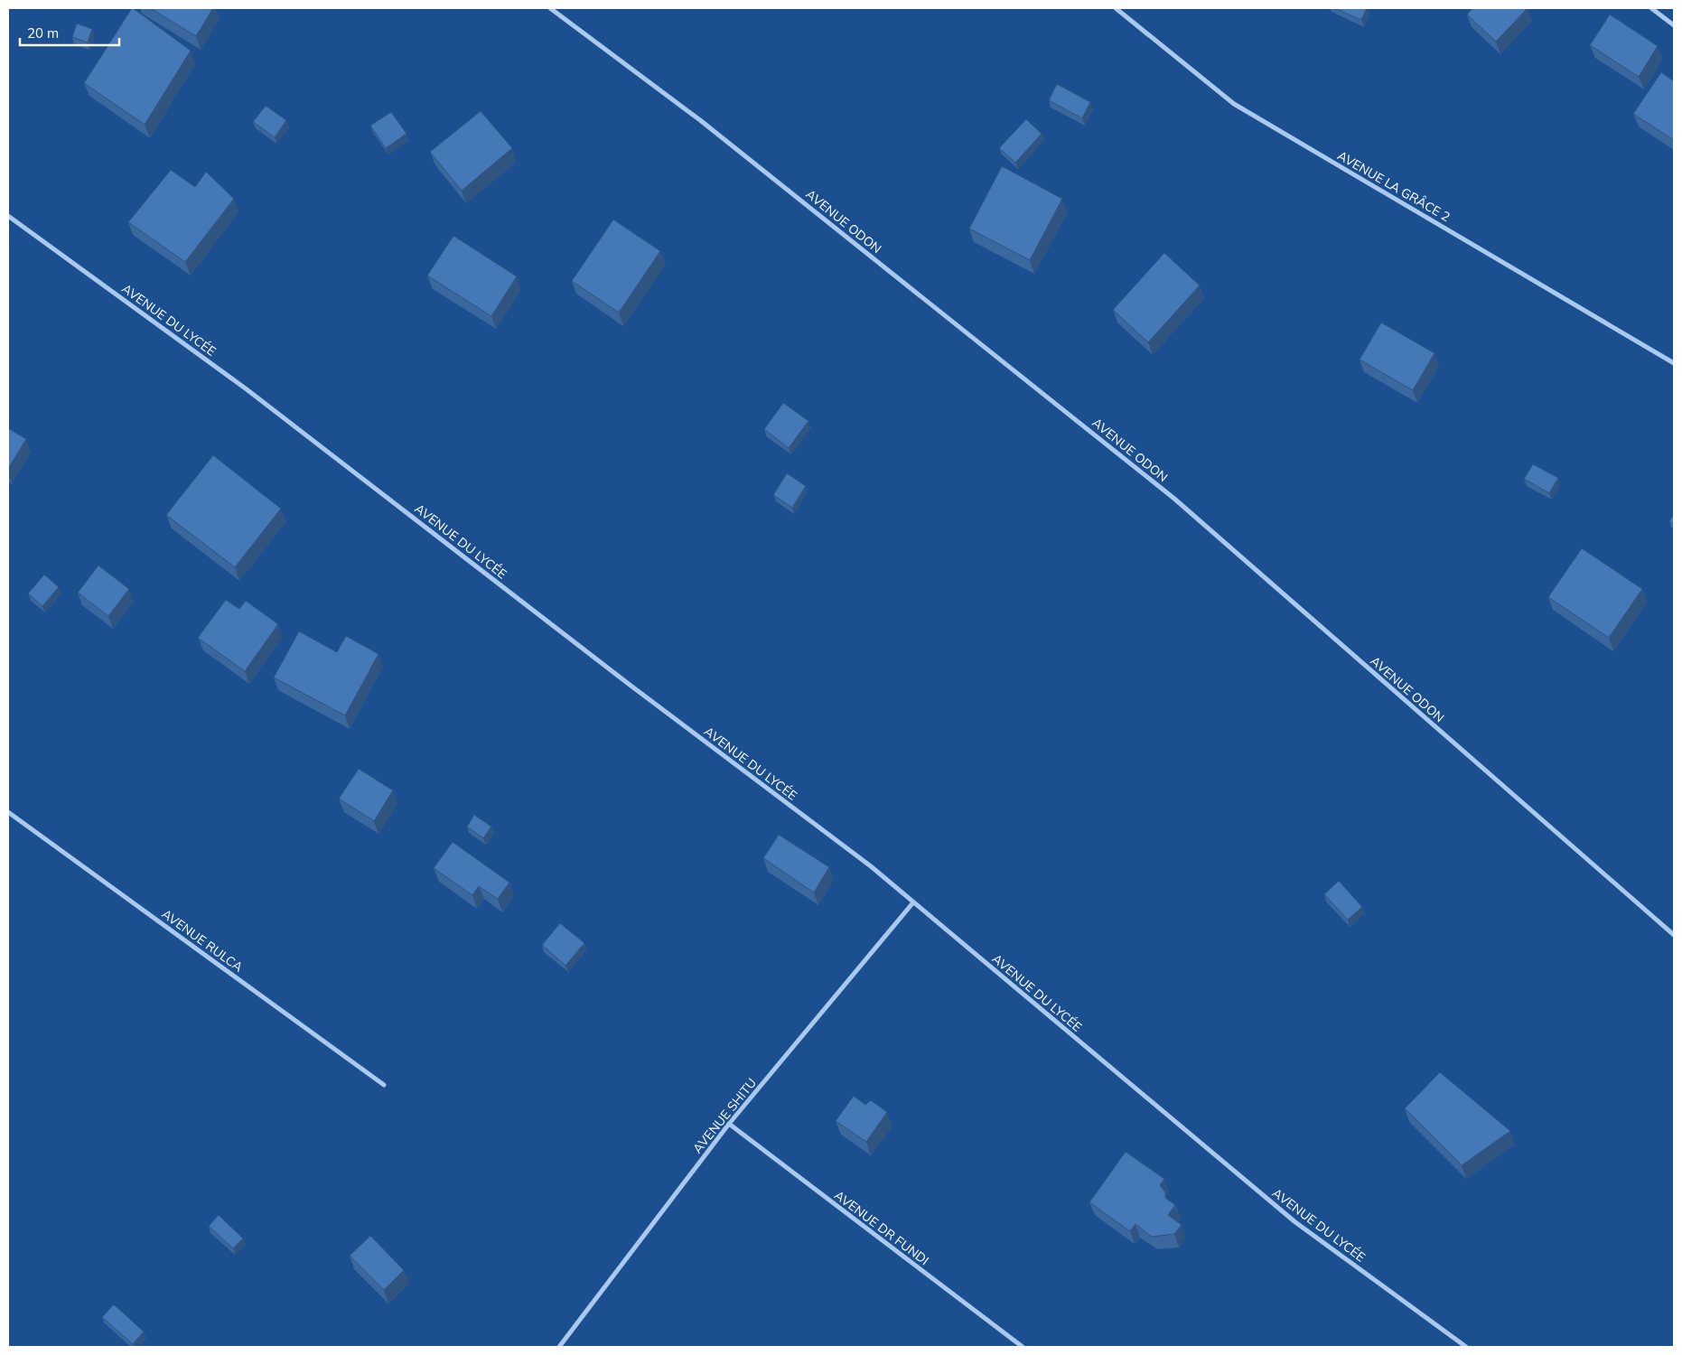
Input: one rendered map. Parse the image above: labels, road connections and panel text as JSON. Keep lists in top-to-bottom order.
{
  "streets": {
    "street": [
      "AVENUE LA GRÂCE 2",
      "AVENUE ODON",
      "AVENUE DU LYCÉE",
      "AVENUE RULCA",
      "AVENUE SHITU",
      "AVENUE DR FUNDI"
    ]
  },
  "crossings": [
    ["AVENUE DU LYCÉE", "AVENUE SHITU"],
    ["AVENUE SHITU", "AVENUE DR FUNDI"]
  ],
  "scale_bar": "20 m"
}
